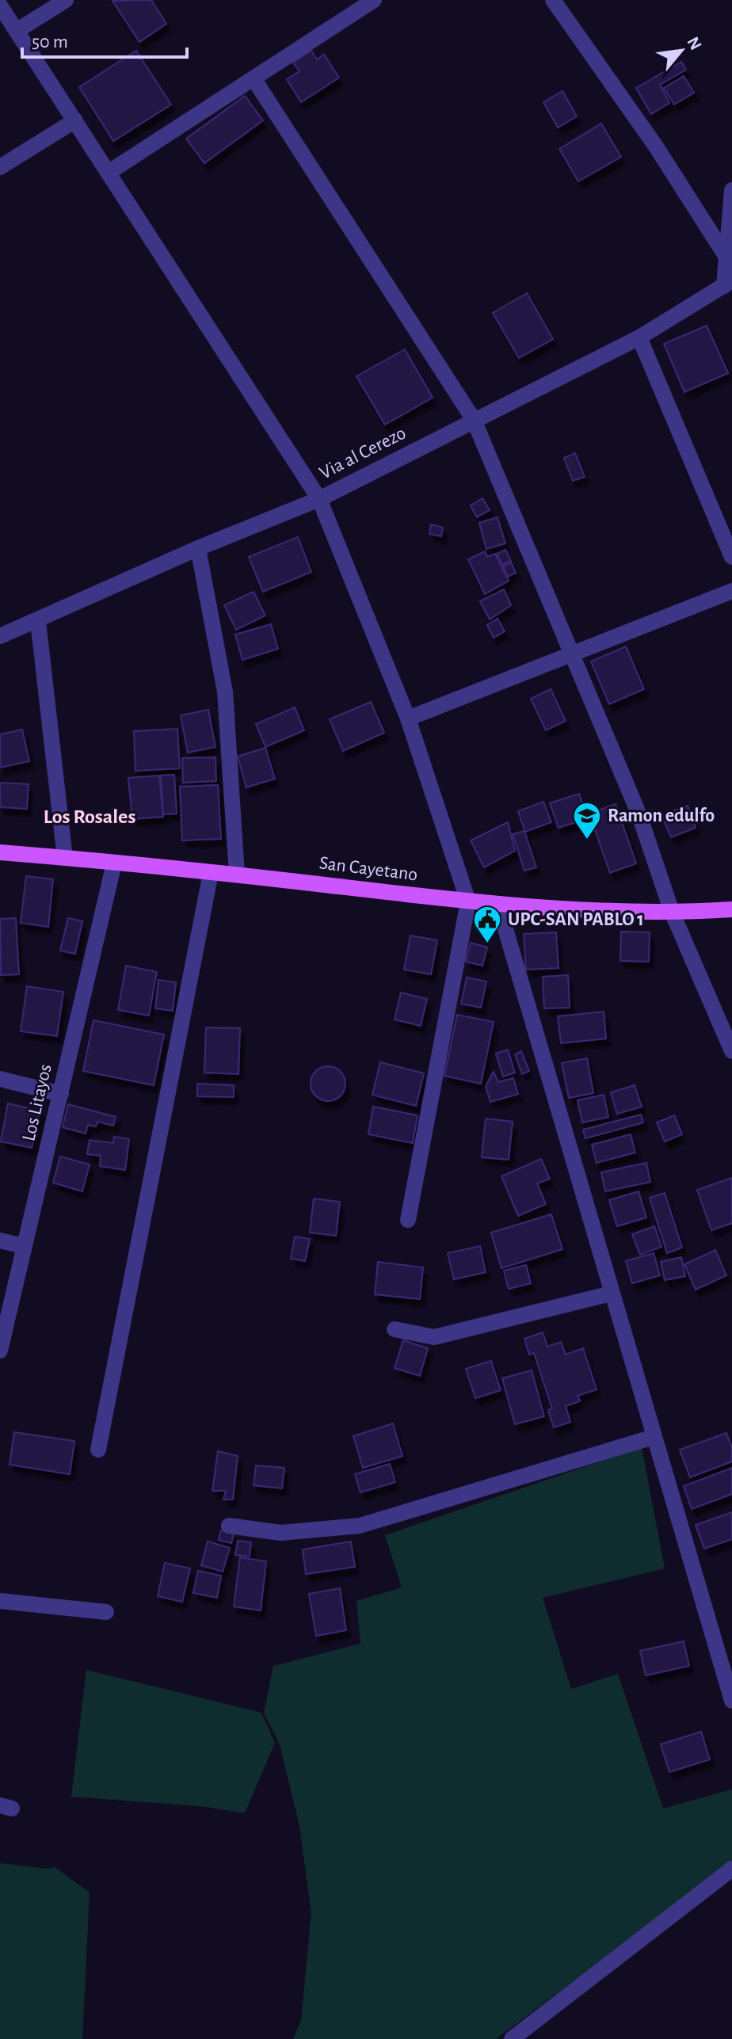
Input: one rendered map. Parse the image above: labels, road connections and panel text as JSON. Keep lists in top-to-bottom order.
{
  "streets": {
    "main road": ["San Cayetano"],
    "street": ["Via al Cerezo", "Los Litayos"]
  },
  "crossings": [
    ["San Cayetano", "Los Litayos"]
  ],
  "districts": ["Los Rosales"],
  "places": {
    "school or university": ["Ramon edulfo"],
    "public building": ["UPC-SAN PABLO 1"]
  },
  "scale_bar": "50 m",
  "north": "top right"
}
